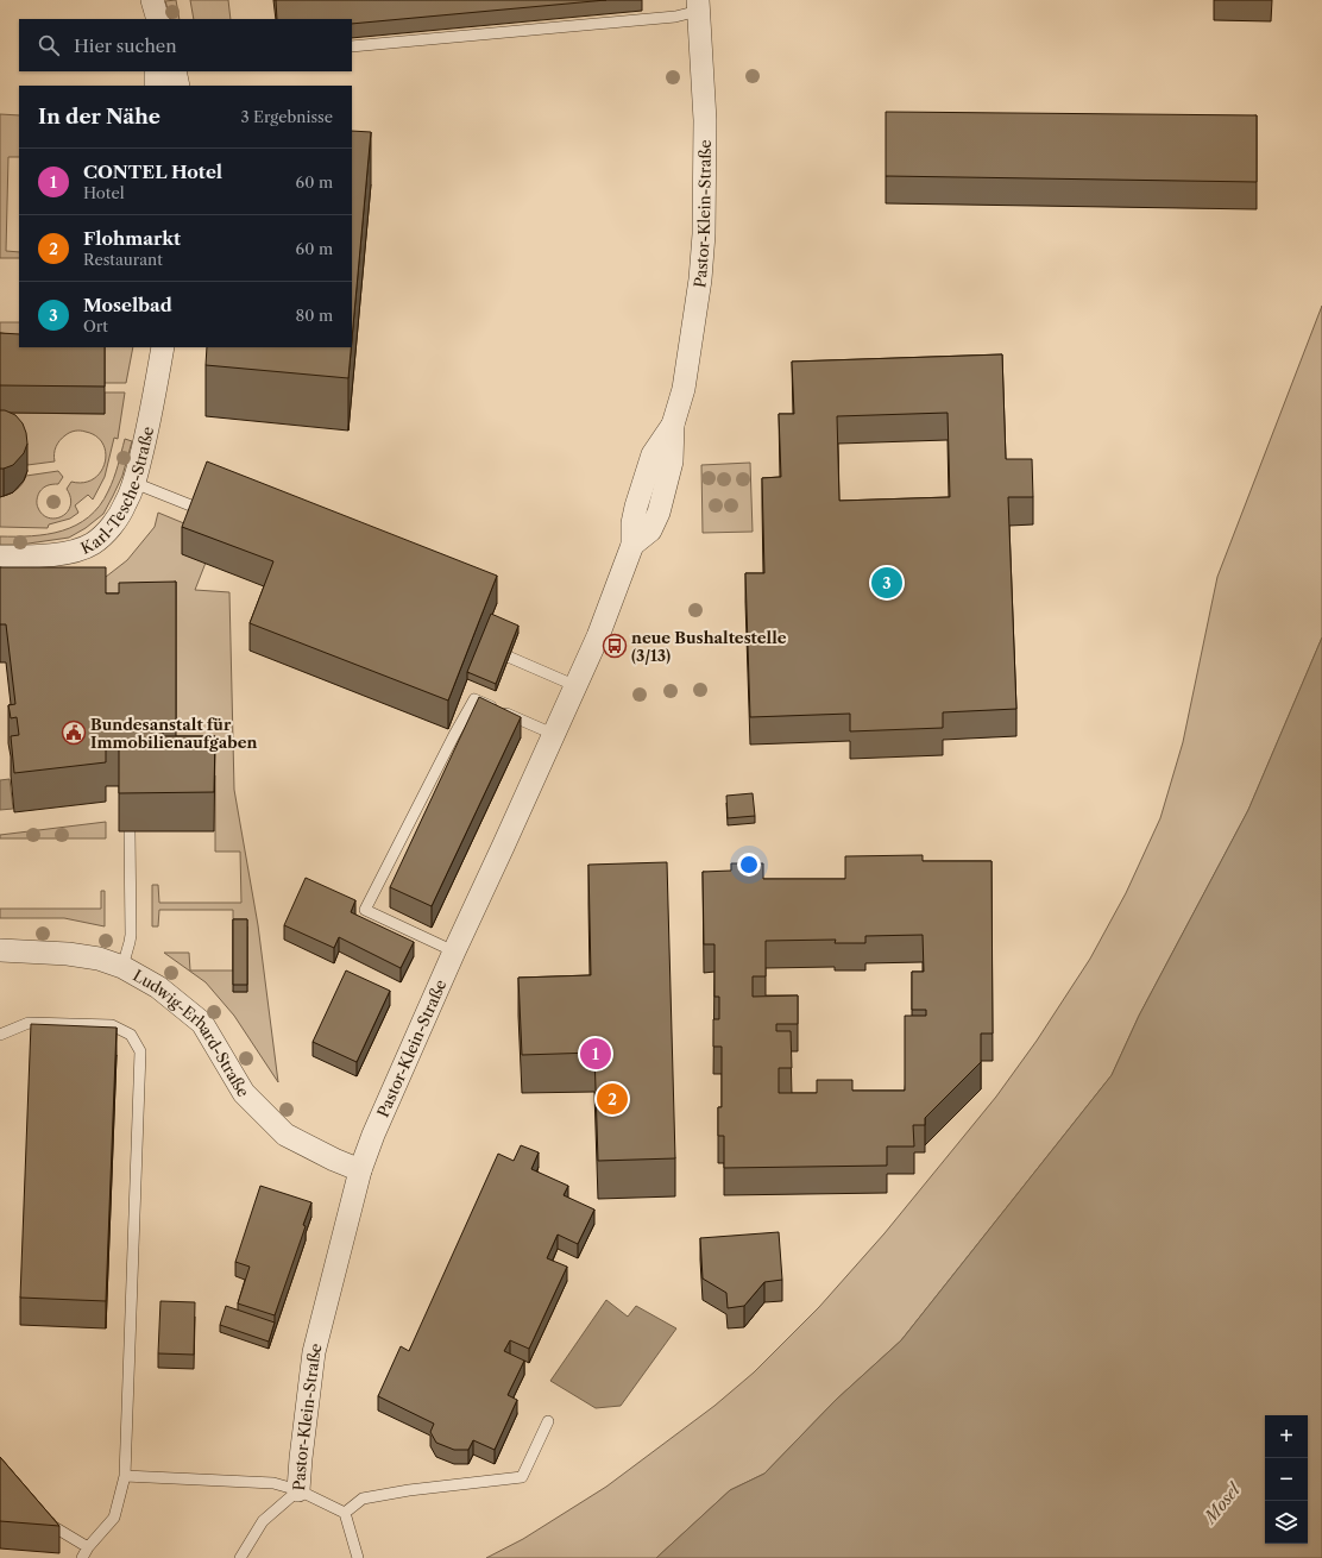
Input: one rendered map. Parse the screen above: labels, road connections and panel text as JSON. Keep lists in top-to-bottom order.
{
  "streets": {
    "street": ["Pastor-Klein-Straße", "Karl-Tesche-Straße", "Ludwig-Erhard-Straße"]
  },
  "crossings": [
    ["Pastor-Klein-Straße", "Ludwig-Erhard-Straße"]
  ],
  "water": ["Mosel"],
  "places": {
    "bus stop": ["neue Bushaltestelle (3/13)"],
    "public building": ["Bundesanstalt für Immobilienaufgaben"]
  },
  "page": {
    "search": "Hier suchen",
    "heading": ["In der Nähe", "3 Ergebnisse"],
    "list": [
      {
        "mark": "1",
        "name": "CONTEL Hotel",
        "note": "Hotel",
        "value": "60 m"
      },
      {
        "mark": "2",
        "name": "Flohmarkt",
        "note": "Restaurant",
        "value": "60 m"
      },
      {
        "mark": "3",
        "name": "Moselbad",
        "note": "Ort",
        "value": "80 m"
      }
    ],
    "pins": ["3", "1", "2"],
    "map_buttons": ["+", "−"]
  }
}
